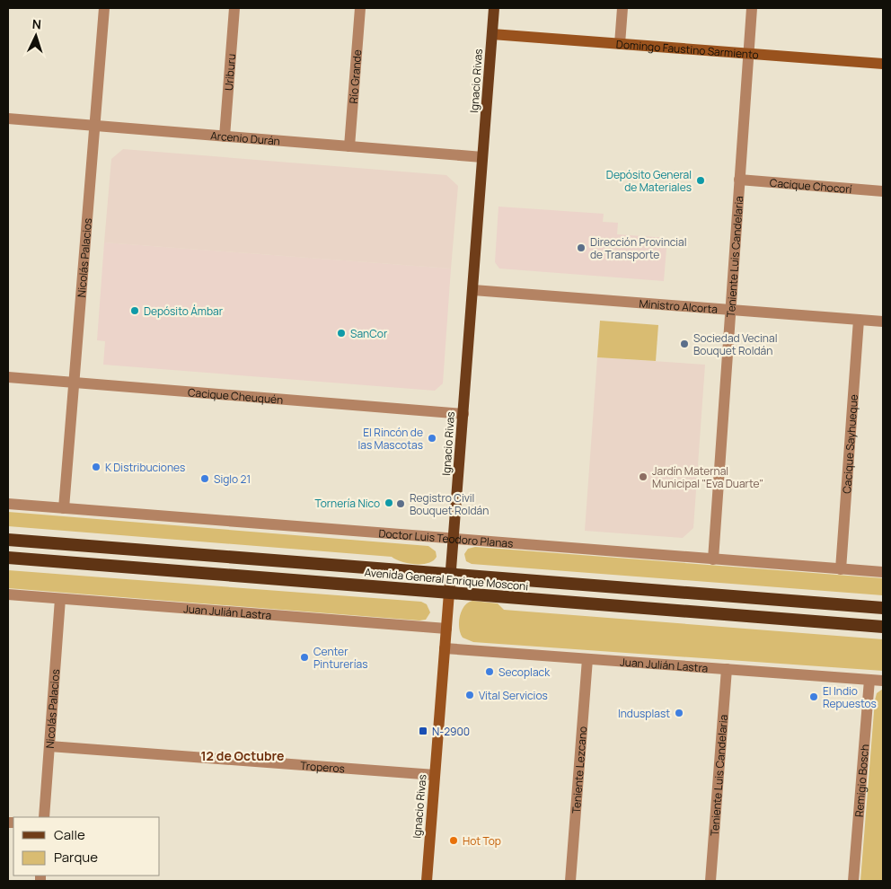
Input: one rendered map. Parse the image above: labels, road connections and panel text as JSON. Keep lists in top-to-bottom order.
{
  "streets": {
    "highway": ["Avenida General Enrique Mosconi"],
    "main road": ["Domingo Faustino Sarmiento", "Ignacio Rivas"],
    "street": [
      "Uriburu",
      "Río Grande",
      "Arcenio Durán",
      "Cacique Chocorí",
      "Teniente Luis Candelaria",
      "Nicolás Palacios",
      "Ministro Alcorta",
      "Cacique Cheuquén",
      "Cacique Sayhueque",
      "Doctor Luis Teodoro Planas",
      "Juan Julián Lastra",
      "Troperos",
      "Teniente Lezcano",
      "Remigio Bosch"
    ]
  },
  "crossings": [
    ["Domingo Faustino Sarmiento", "Ignacio Rivas"],
    ["Domingo Faustino Sarmiento", "Teniente Luis Candelaria"],
    ["Uriburu", "Arcenio Durán"],
    ["Río Grande", "Arcenio Durán"],
    ["Ignacio Rivas", "Arcenio Durán"],
    ["Ignacio Rivas", "Ministro Alcorta"],
    ["Ignacio Rivas", "Cacique Cheuquén"],
    ["Ignacio Rivas", "Doctor Luis Teodoro Planas"],
    ["Ignacio Rivas", "Avenida General Enrique Mosconi"],
    ["Ignacio Rivas", "Juan Julián Lastra"],
    ["Ignacio Rivas", "Troperos"],
    ["Arcenio Durán", "Nicolás Palacios"],
    ["Cacique Chocorí", "Teniente Luis Candelaria"],
    ["Teniente Luis Candelaria", "Ministro Alcorta"],
    ["Teniente Luis Candelaria", "Doctor Luis Teodoro Planas"],
    ["Teniente Luis Candelaria", "Juan Julián Lastra"],
    ["Nicolás Palacios", "Cacique Cheuquén"],
    ["Nicolás Palacios", "Doctor Luis Teodoro Planas"],
    ["Nicolás Palacios", "Juan Julián Lastra"],
    ["Nicolás Palacios", "Troperos"],
    ["Ministro Alcorta", "Cacique Sayhueque"],
    ["Cacique Sayhueque", "Doctor Luis Teodoro Planas"],
    ["Juan Julián Lastra", "Teniente Lezcano"],
    ["Juan Julián Lastra", "Remigio Bosch"]
  ],
  "districts": ["12 de Octubre"],
  "places": {
    "other": [
      "Depósito General de Materiales",
      "Dirección Provincial de Transporte",
      "Depósito Ámbar",
      "SanCor",
      "Sociedad Vecinal Bouquet Roldán",
      "El Rincón de las Mascotas",
      "K Distribuciones",
      "Jardín Maternal Municipal \"Eva Duarte\"",
      "Siglo 21",
      "Tornería Nico",
      "Registro Civil Bouquet Roldán",
      "Center Pinturerías",
      "Secoplack",
      "Vital Servicios",
      "El Indio Repuestos",
      "Indusplast",
      "Hot Top"
    ],
    "transit": ["N-2900"]
  },
  "legend": ["Calle", "Parque"],
  "north": "top"
}
